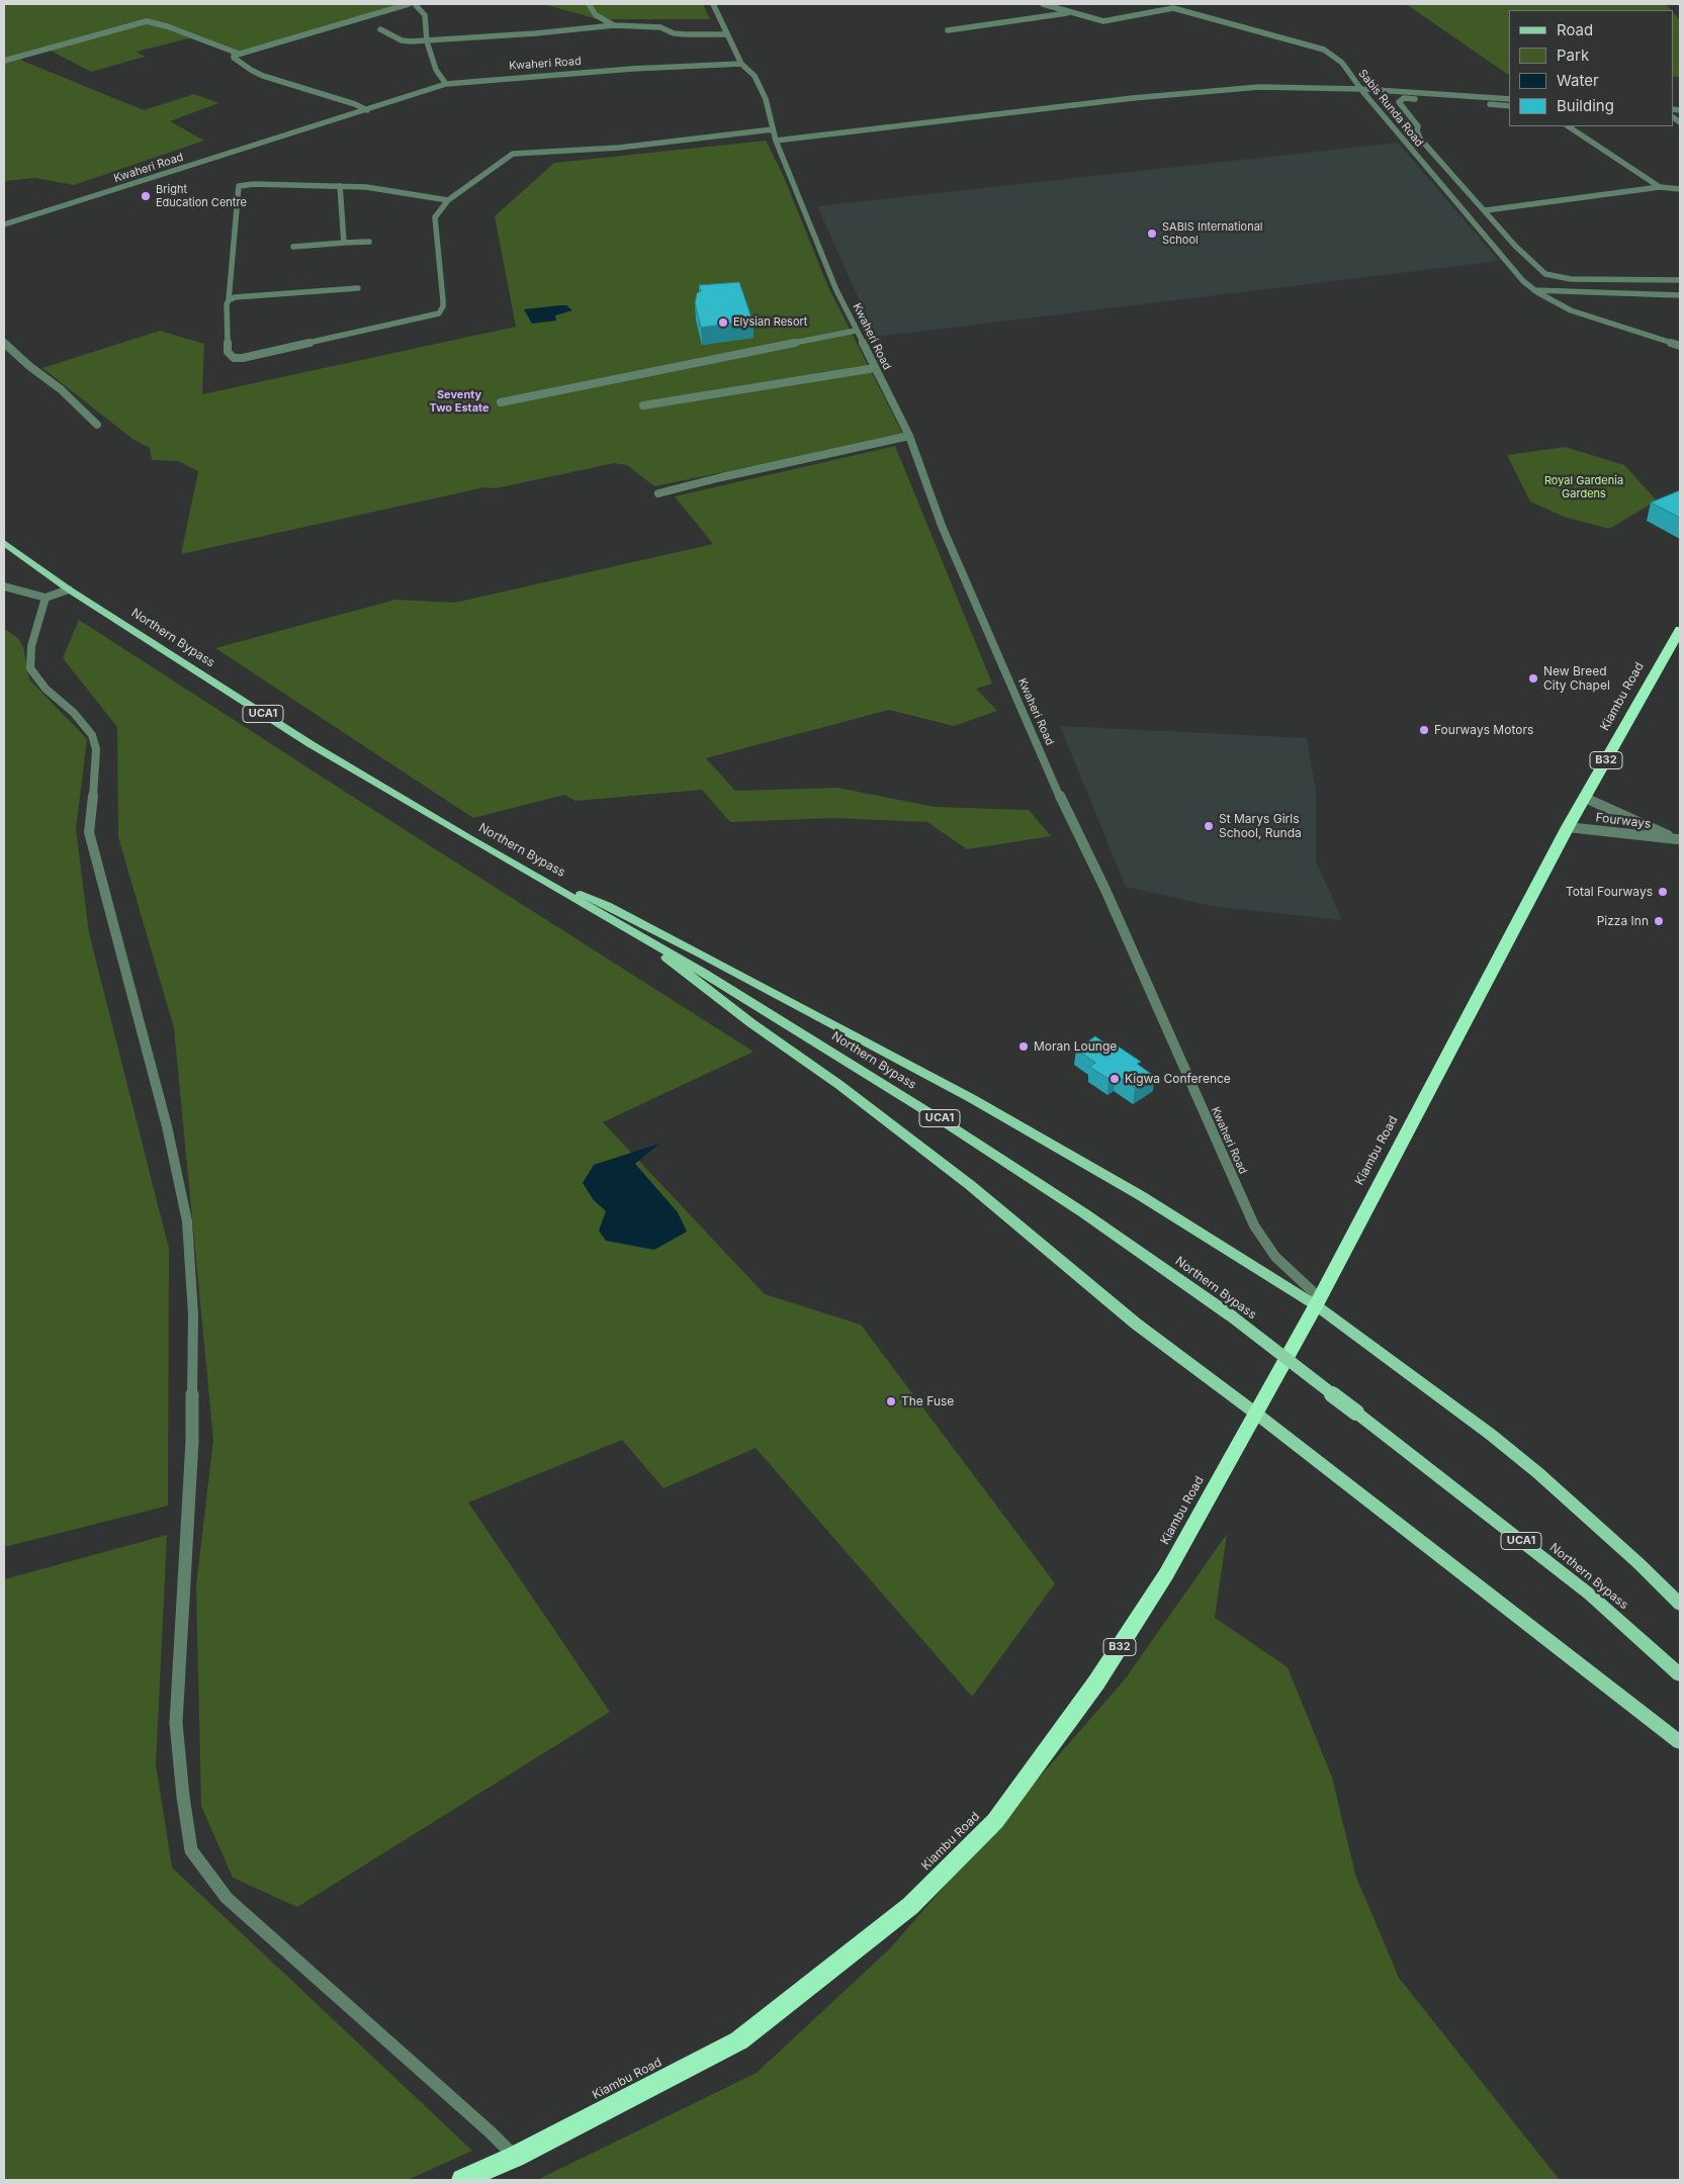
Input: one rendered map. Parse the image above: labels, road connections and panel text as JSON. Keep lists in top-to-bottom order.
{
  "streets": {
    "highway": ["Kiambu Road", "B32"],
    "main road": ["Northern Bypass", "UCA1"],
    "street": ["Kwaheri Road", "Sabis Runda Road", "Fourways"]
  },
  "crossings": [
    ["Kwaheri Road", "Kiambu Road"],
    ["Kiambu Road", "Fourways"]
  ],
  "districts": ["Seventy Two Estate"],
  "parks": ["Royal Gardenia Gardens"],
  "places": [
    "Bright Education Centre",
    "SABIS International School",
    "Elysian Resort",
    "New Breed City Chapel",
    "Fourways Motors",
    "St Marys Girls School, Runda",
    "Total Fourways",
    "Pizza Inn",
    "Moran Lounge",
    "Kigwa Conference",
    "The Fuse"
  ],
  "legend": [
    "Road",
    "Park",
    "Water",
    "Building"
  ]
}
